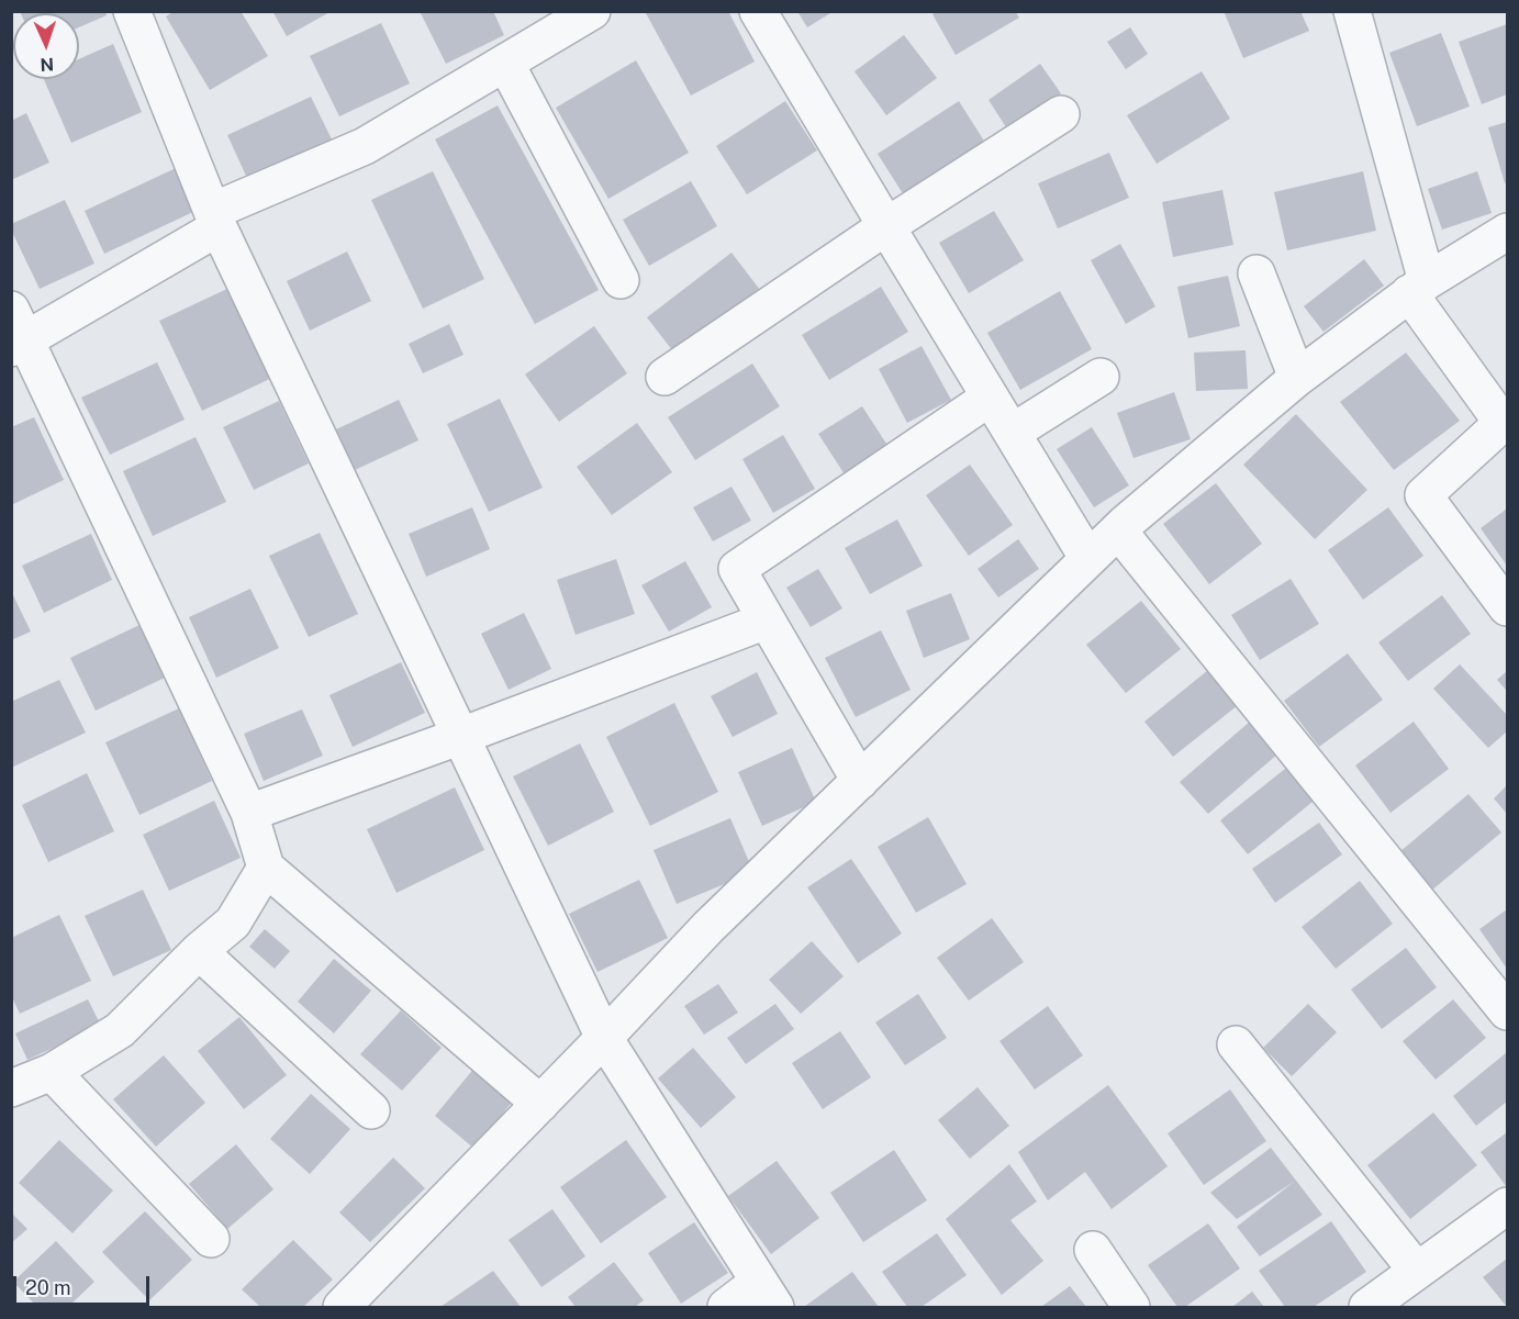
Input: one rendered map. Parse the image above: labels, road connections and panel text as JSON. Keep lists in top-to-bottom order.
{
  "scale_bar": "20 m",
  "north": "bottom"
}
